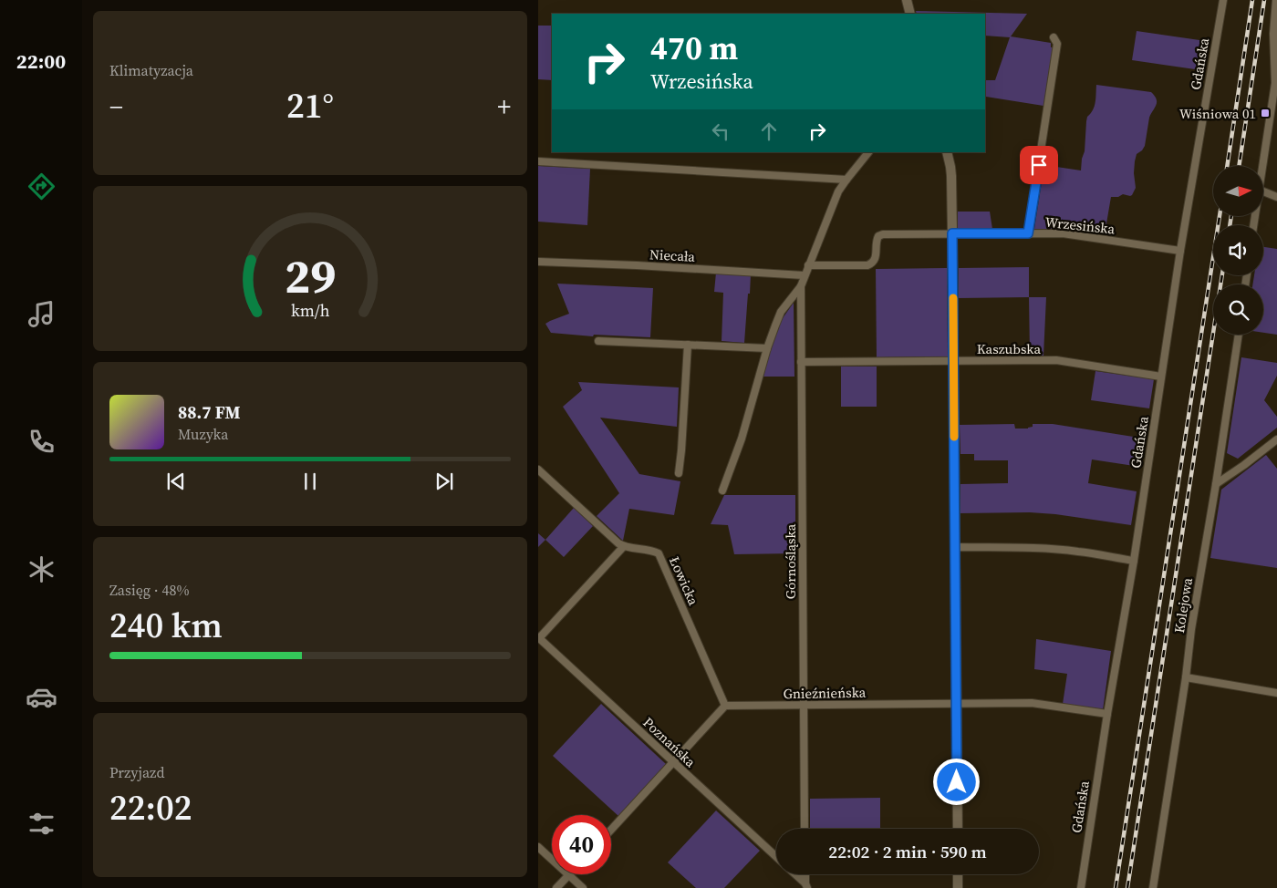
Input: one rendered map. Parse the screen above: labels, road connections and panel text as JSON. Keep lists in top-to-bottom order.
{
  "streets": {
    "street": [
      "Gdańska",
      "Wrzesińska",
      "Niecała",
      "Kaszubska",
      "Górnośląska",
      "Łowicka",
      "Kolejowa",
      "Gnieźnieńska",
      "Poznańska"
    ]
  },
  "crossings": [
    ["Gdańska", "Wrzesińska"],
    ["Gdańska", "Kaszubska"],
    ["Gdańska", "Gnieźnieńska"],
    ["Kaszubska", "Górnośląska"],
    ["Górnośląska", "Gnieźnieńska"],
    ["Łowicka", "Gnieźnieńska"]
  ],
  "places": {
    "transit": ["Wiśniowa 01"]
  },
  "north": "right",
  "page": {
    "tabs": "22:00",
    "tile": [
      "Klimatyzacja",
      ["Zasięg · 48%", "240 km"],
      ["Przyjazd", "22:02"]
    ],
    "turn": ["470 m", "Wrzesińska"],
    "heat": ["−", "21°", "+"],
    "song": ["88.7 FM", "Muzyka"],
    "limit": "40",
    "trip": "22:02 · 2 min · 590 m",
    "gauge": ["29", "km/h"]
  }
}
